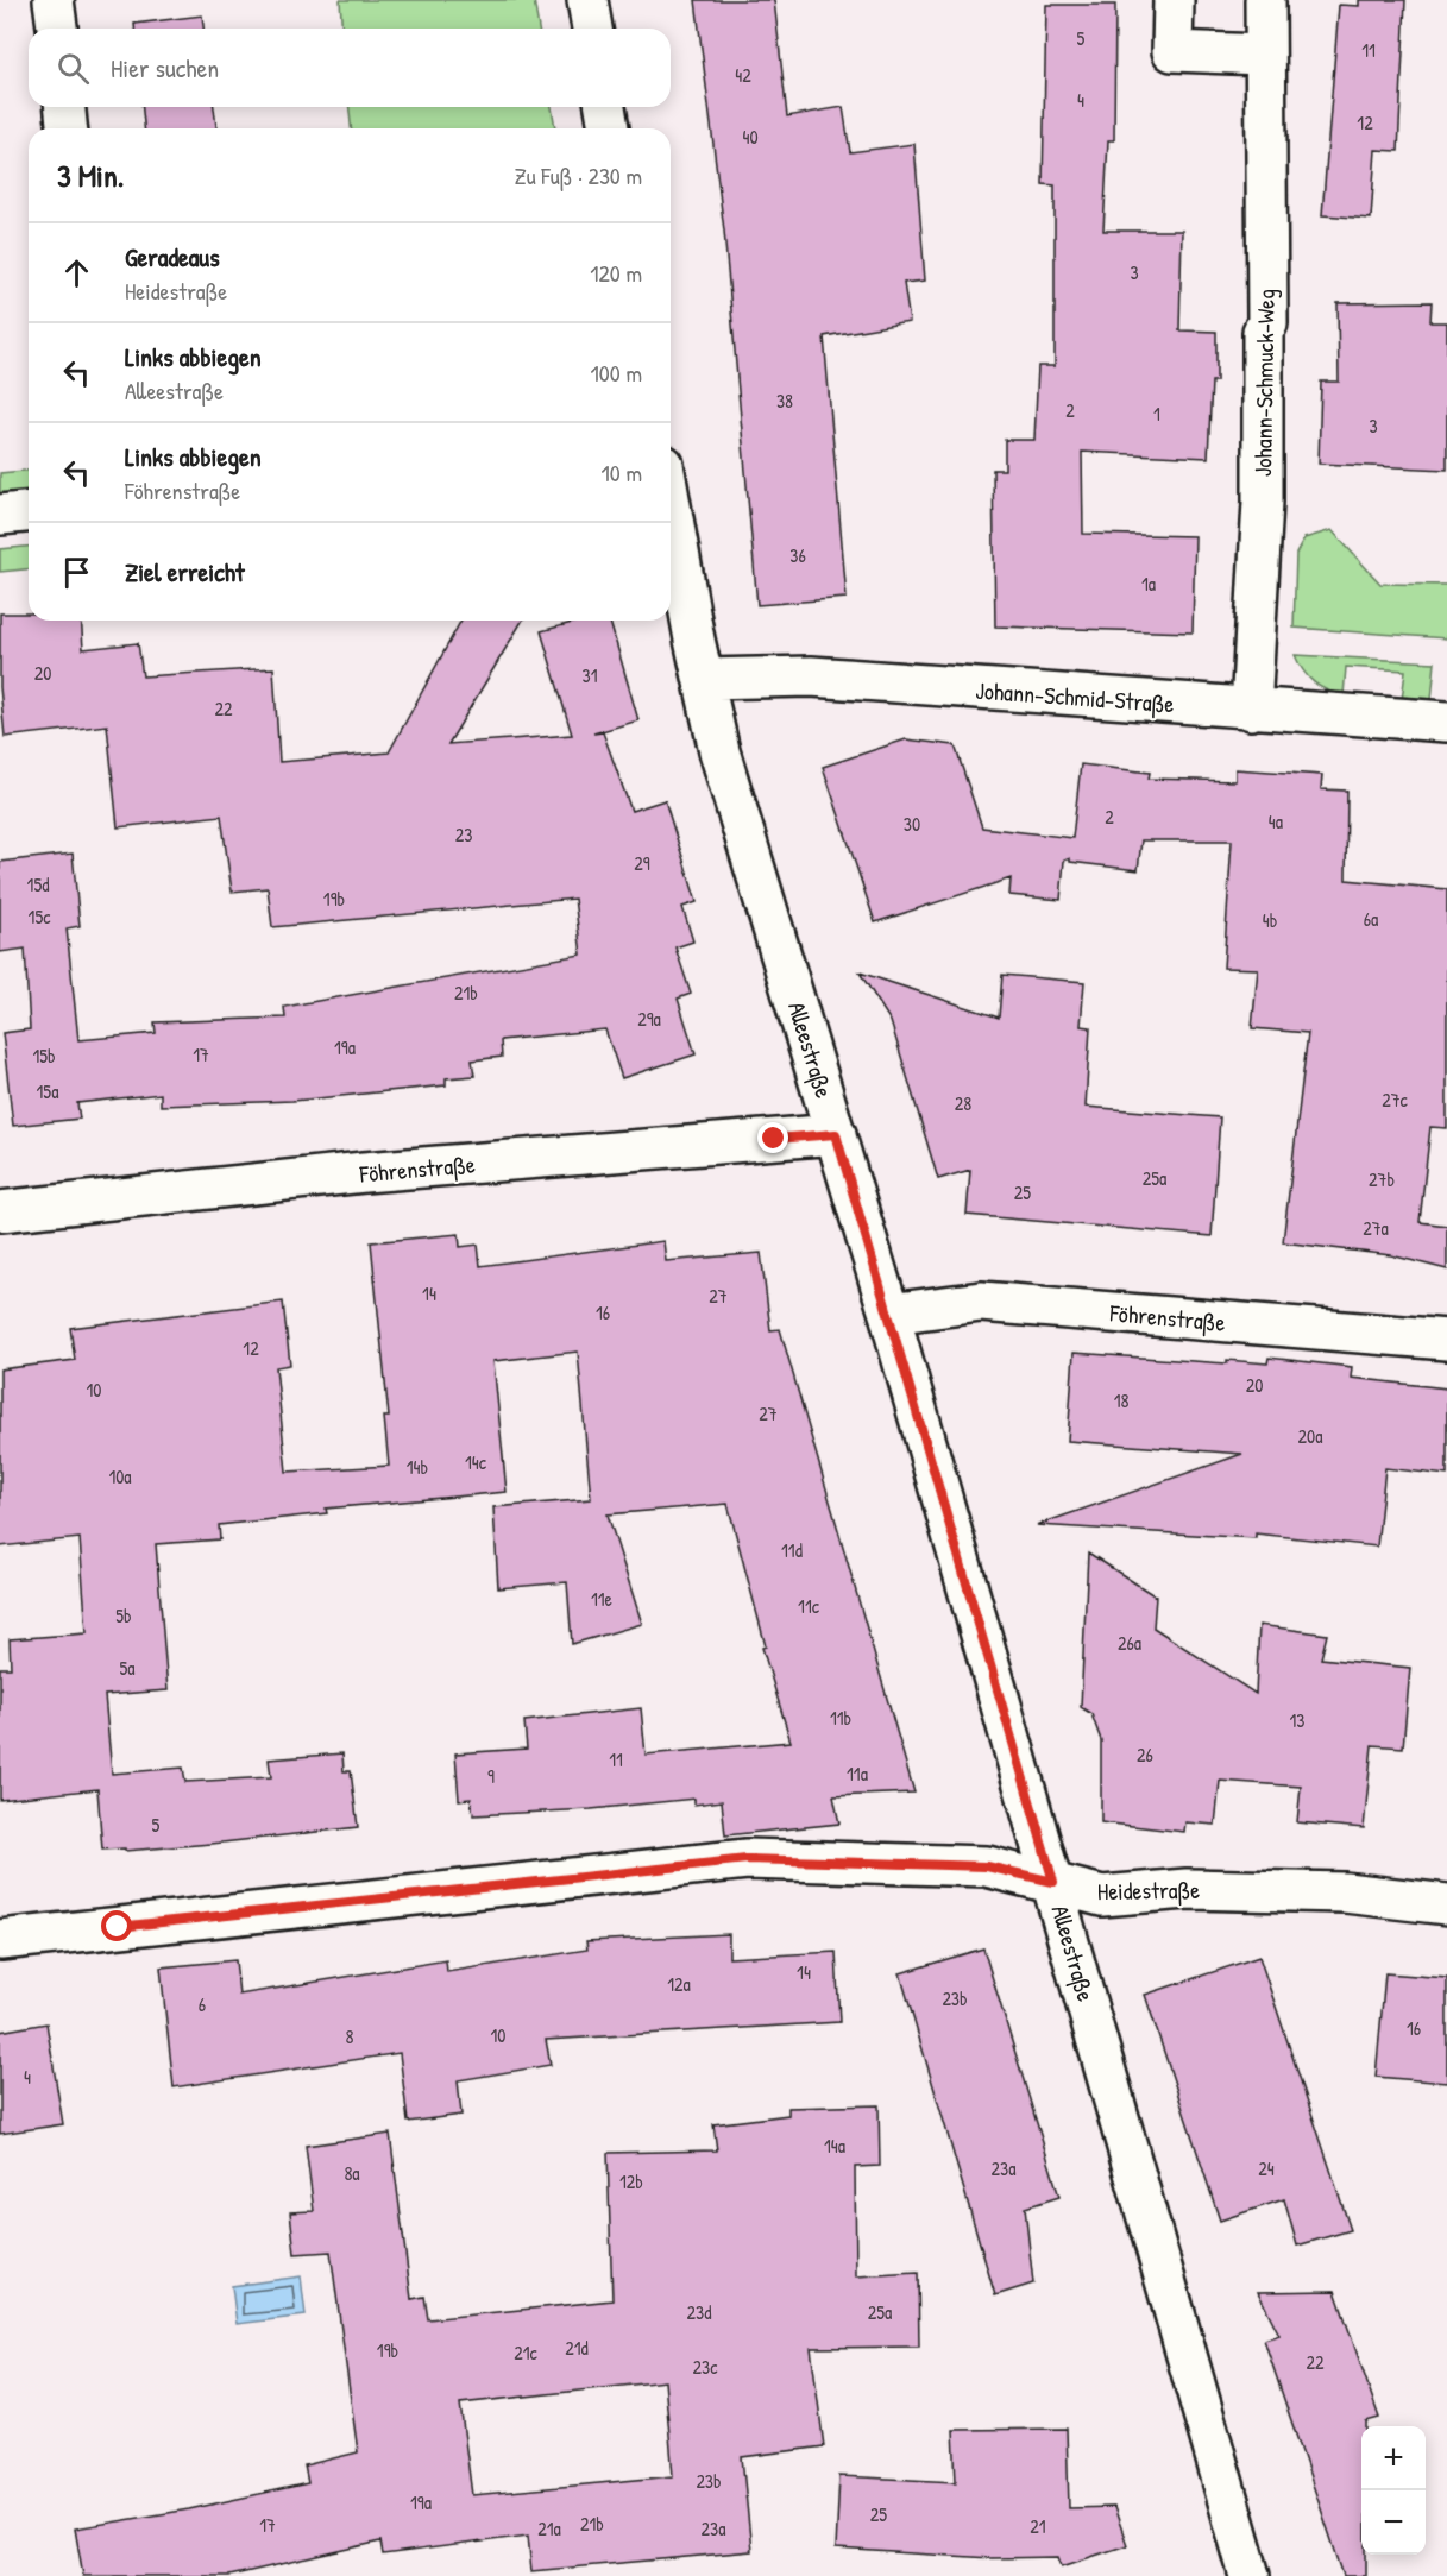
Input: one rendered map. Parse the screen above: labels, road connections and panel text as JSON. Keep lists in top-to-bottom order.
{
  "streets": {
    "street": [
      "Johann-Schmuck-Weg",
      "Johann-Schmid-Straße",
      "Alleestraße",
      "Föhrenstraße",
      "Heidestraße"
    ]
  },
  "crossings": [
    ["Johann-Schmuck-Weg", "Johann-Schmid-Straße"],
    ["Johann-Schmid-Straße", "Alleestraße"],
    ["Alleestraße", "Föhrenstraße"],
    ["Alleestraße", "Heidestraße"]
  ],
  "house_numbers": [
    "5",
    "11",
    "42",
    "4",
    "12",
    "40",
    "3",
    "38",
    "2",
    "1",
    "3",
    "36",
    "1a",
    "20",
    "31",
    "22",
    "2",
    "4a",
    "30",
    "23",
    "29",
    "15d",
    "19b",
    "15c",
    "6a",
    "4b",
    "21b",
    "29a",
    "19a",
    "17",
    "15b",
    "15a",
    "27c",
    "28",
    "25a",
    "27b",
    "25",
    "27a",
    "14",
    "27",
    "16",
    "12",
    "20",
    "10",
    "18",
    "27",
    "20a",
    "14c",
    "14b",
    "10a",
    "11d",
    "11e",
    "11c",
    "5b",
    "26a",
    "5a",
    "11b",
    "13",
    "26",
    "11",
    "11a",
    "9",
    "5",
    "14",
    "12a",
    "23b",
    "6",
    "16",
    "10",
    "8",
    "4",
    "14a",
    "23a",
    "24",
    "8a",
    "12b",
    "23d",
    "25a",
    "21d",
    "19b",
    "21c",
    "22",
    "23c",
    "23b",
    "19a",
    "25",
    "21b",
    "17",
    "21",
    "21a",
    "23a"
  ],
  "page": {
    "search": "Hier suchen",
    "heading": ["3 Min.", "Zu Fuß · 230 m"],
    "list": [
      ["Geradeaus", "Heidestraße", "120 m"],
      ["Links abbiegen", "Alleestraße", "100 m"],
      ["Links abbiegen", "Föhrenstraße", "10 m"],
      "Ziel erreicht"
    ],
    "map_buttons": ["+", "−"]
  }
}
